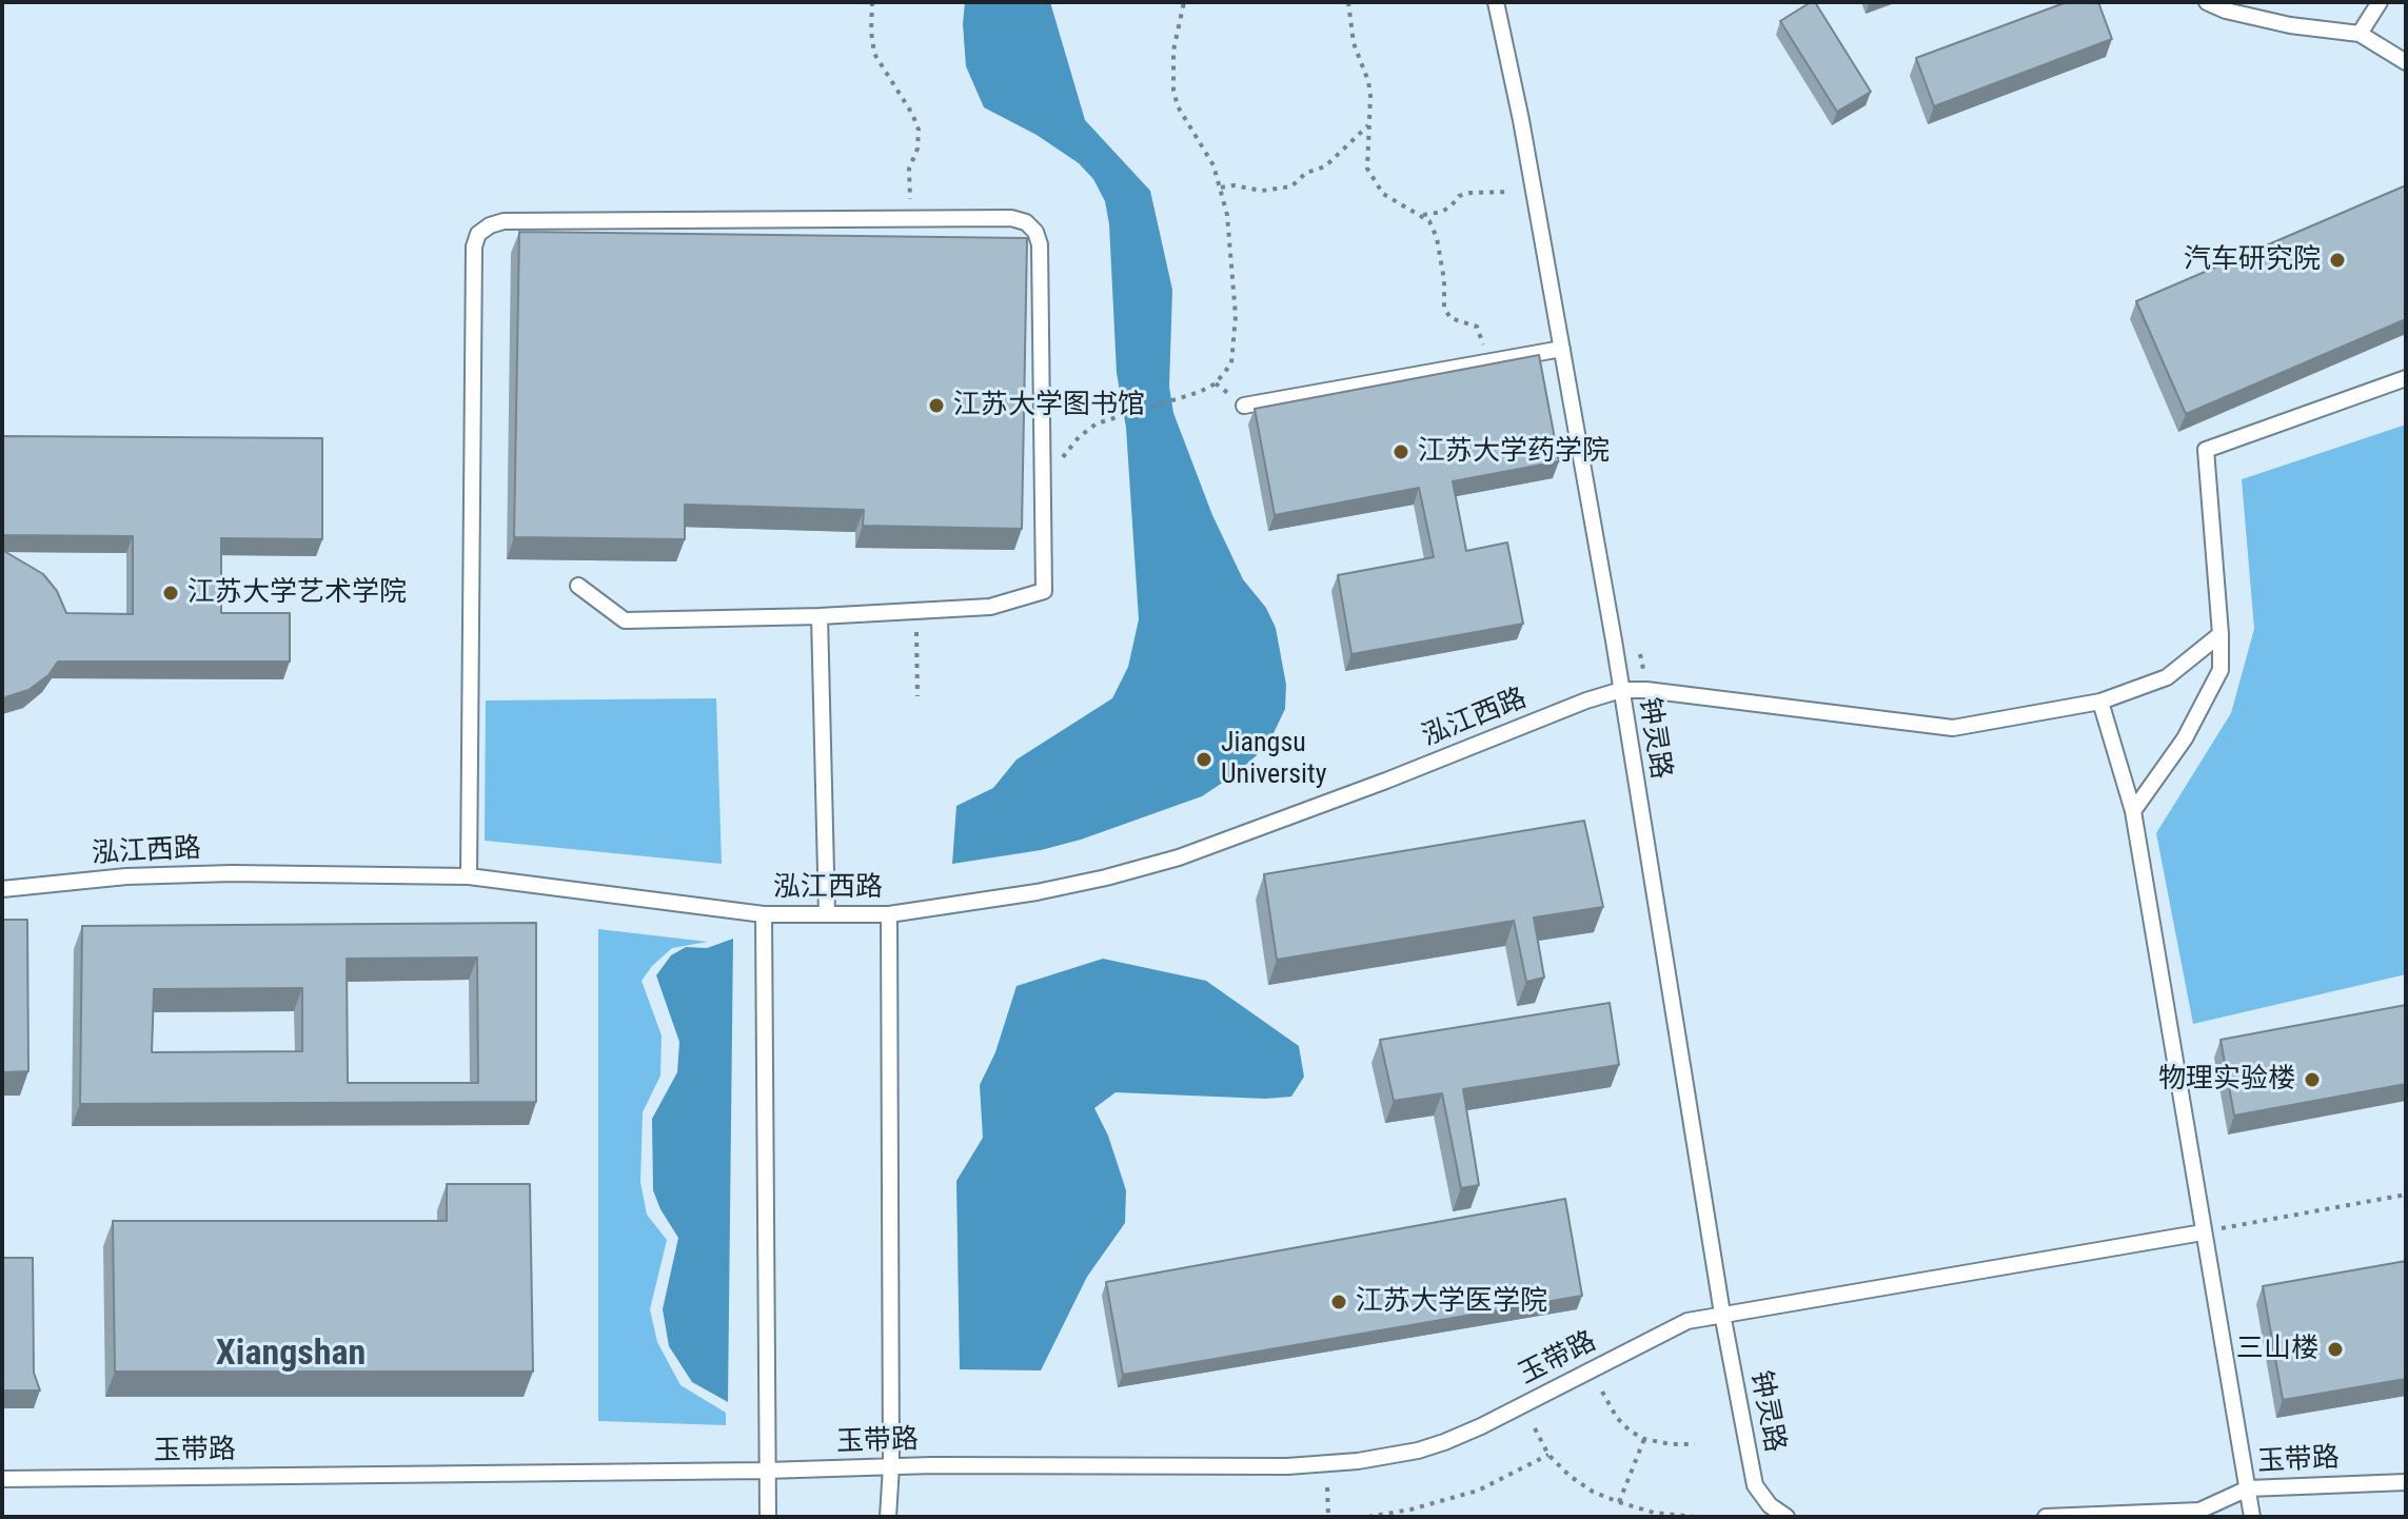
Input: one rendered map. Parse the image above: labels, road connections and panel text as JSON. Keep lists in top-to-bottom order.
{
  "streets": {
    "lane": ["泓江西路", "钟灵路", "玉带路"]
  },
  "crossings": [
    ["泓江西路", "钟灵路"],
    ["钟灵路", "玉带路"]
  ],
  "districts": ["Xiangshan"],
  "places": [
    "汽车研究院",
    "江苏大学图书馆",
    "江苏大学药学院",
    "江苏大学艺术学院",
    "Jiangsu University",
    "物理实验楼",
    "江苏大学医学院",
    "三山楼"
  ]
}
